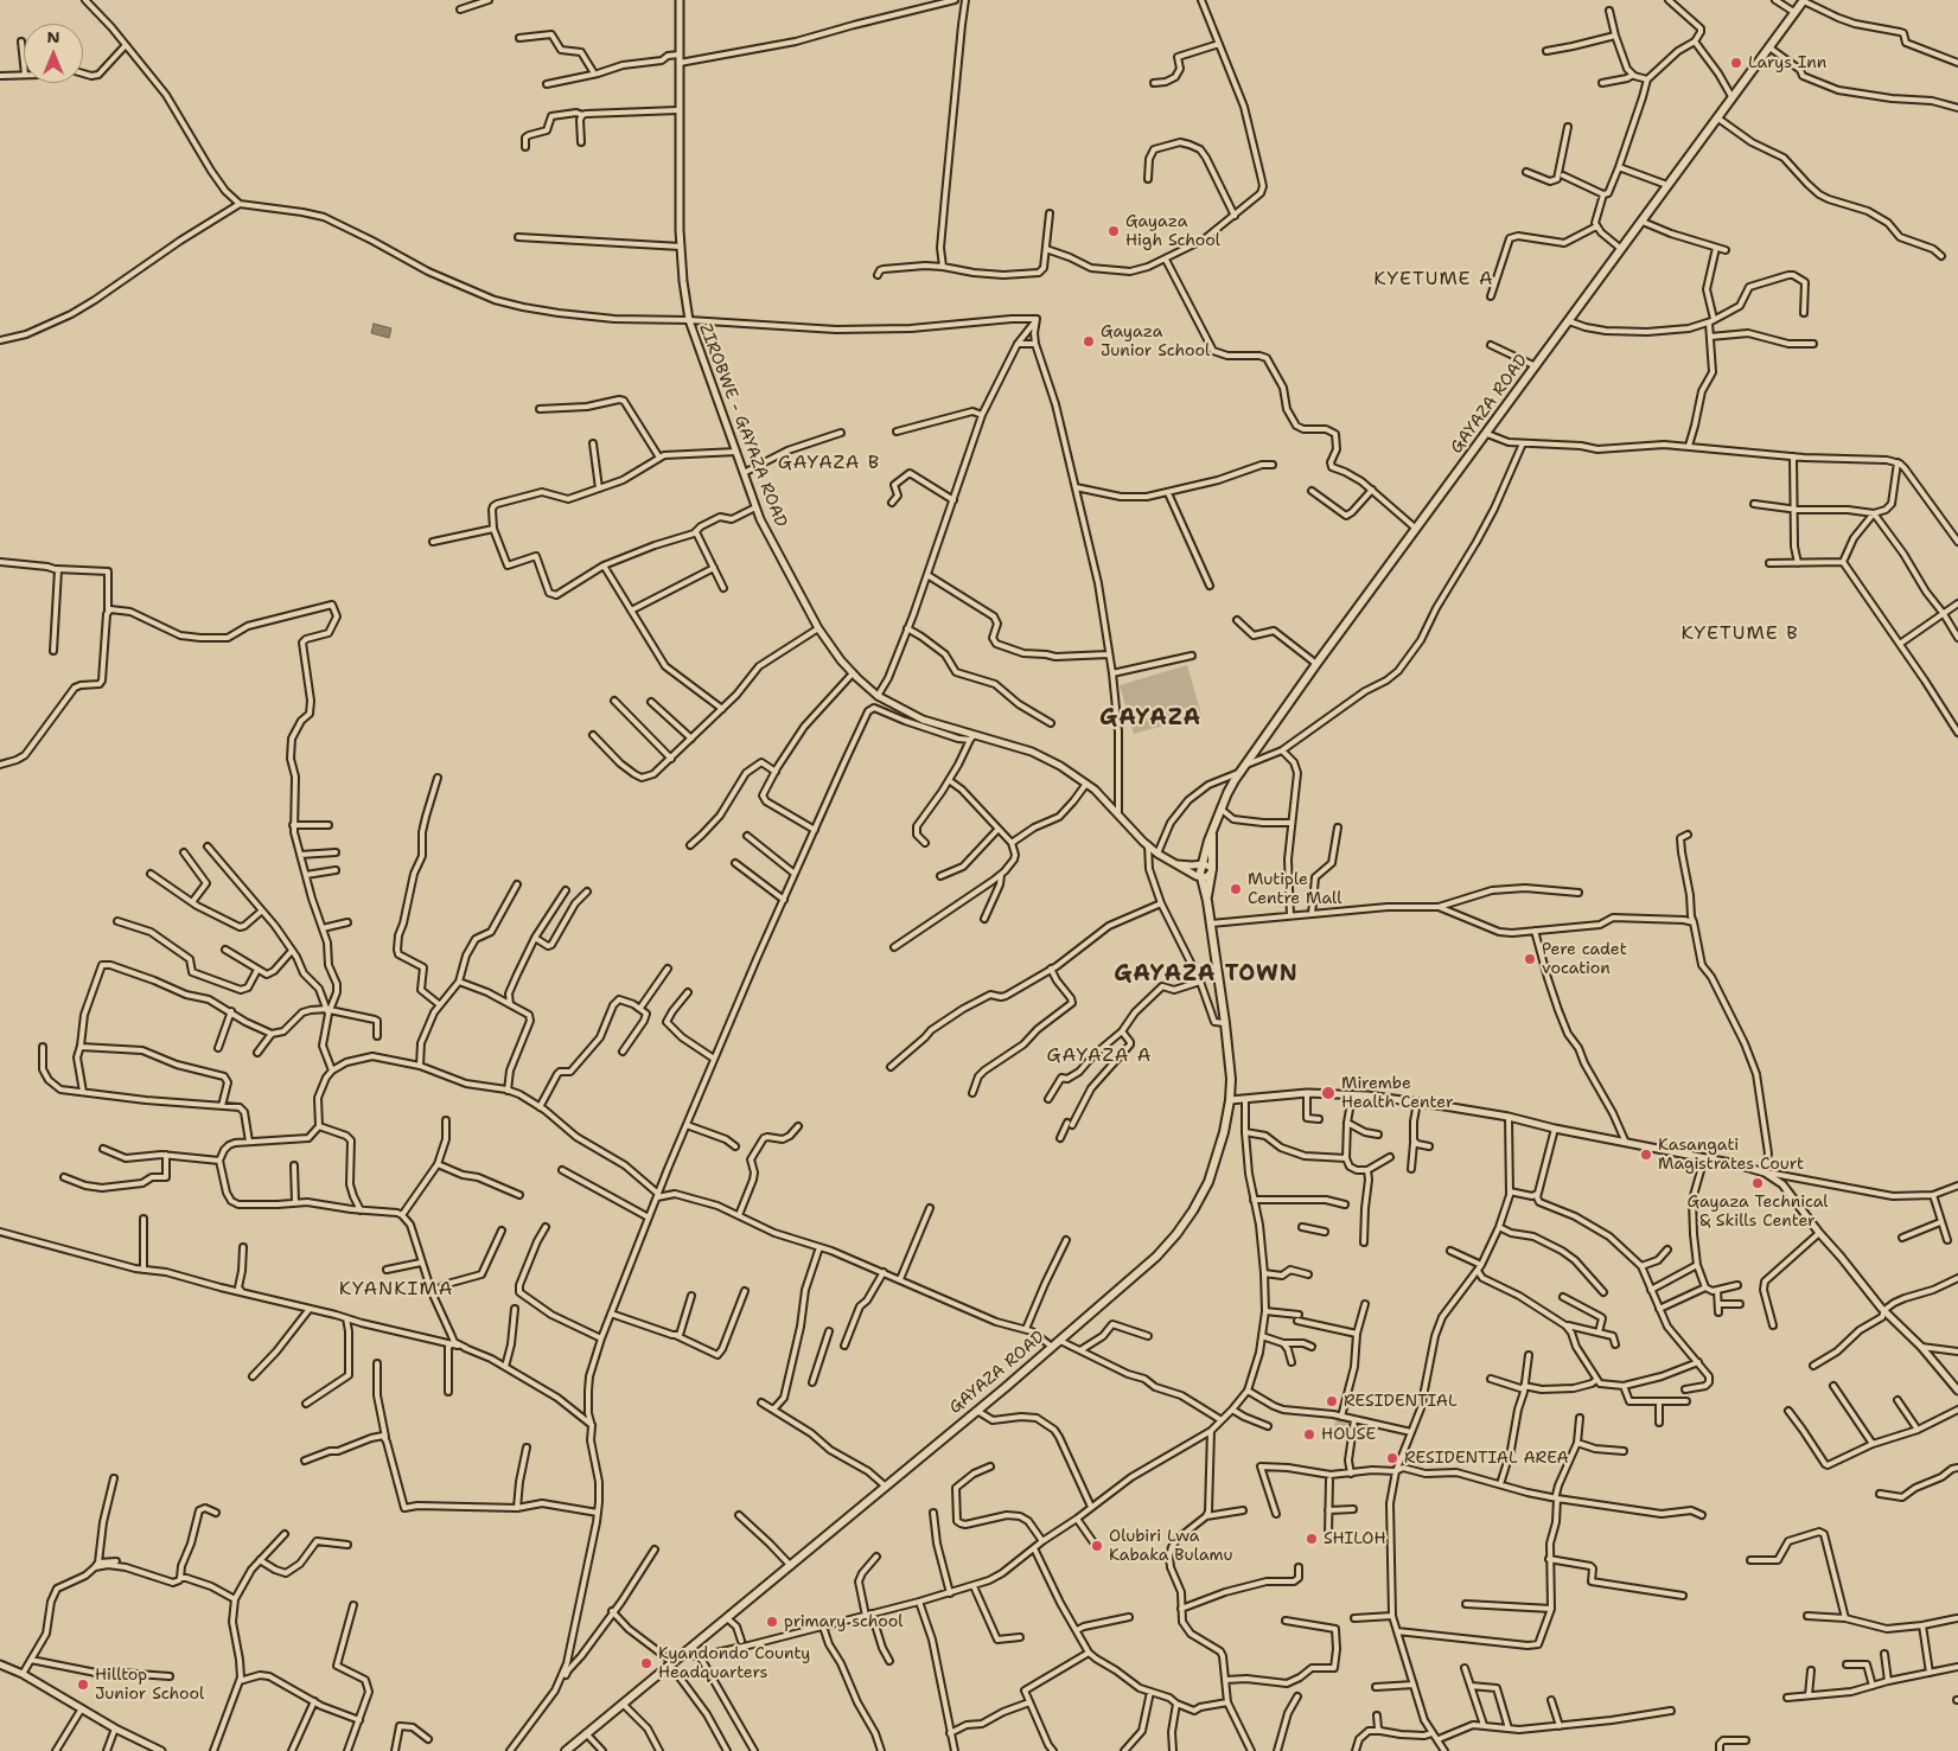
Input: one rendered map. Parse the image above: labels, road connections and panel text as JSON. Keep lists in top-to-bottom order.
{
  "streets": {
    "main road": ["GAYAZA ROAD"],
    "street": ["ZIROBWE - GAYAZA ROAD"]
  },
  "crossings": [
    ["GAYAZA ROAD", "ZIROBWE - GAYAZA ROAD"]
  ],
  "districts": [
    "KYETUME A",
    "GAYAZA B",
    "KYETUME B",
    "GAYAZA",
    "GAYAZA TOWN",
    "GAYAZA A",
    "KYANKIMA"
  ],
  "places": [
    "Larys Inn",
    "Gayaza High School",
    "Gayaza Junior School",
    "Mutiple Centre Mall",
    "Pere cadet vocation",
    "Mirembe Health Center",
    "Kasangati Magistrates Court",
    "Gayaza Technical & Skills Center",
    "RESIDENTIAL",
    "HOUSE",
    "RESIDENTIAL AREA",
    "SHILOH",
    "Olubiri Lwa Kabaka Bulamu",
    "primary school",
    "Kyandondo County Headquarters",
    "Hilltop Junior School"
  ],
  "north": "top"
}
